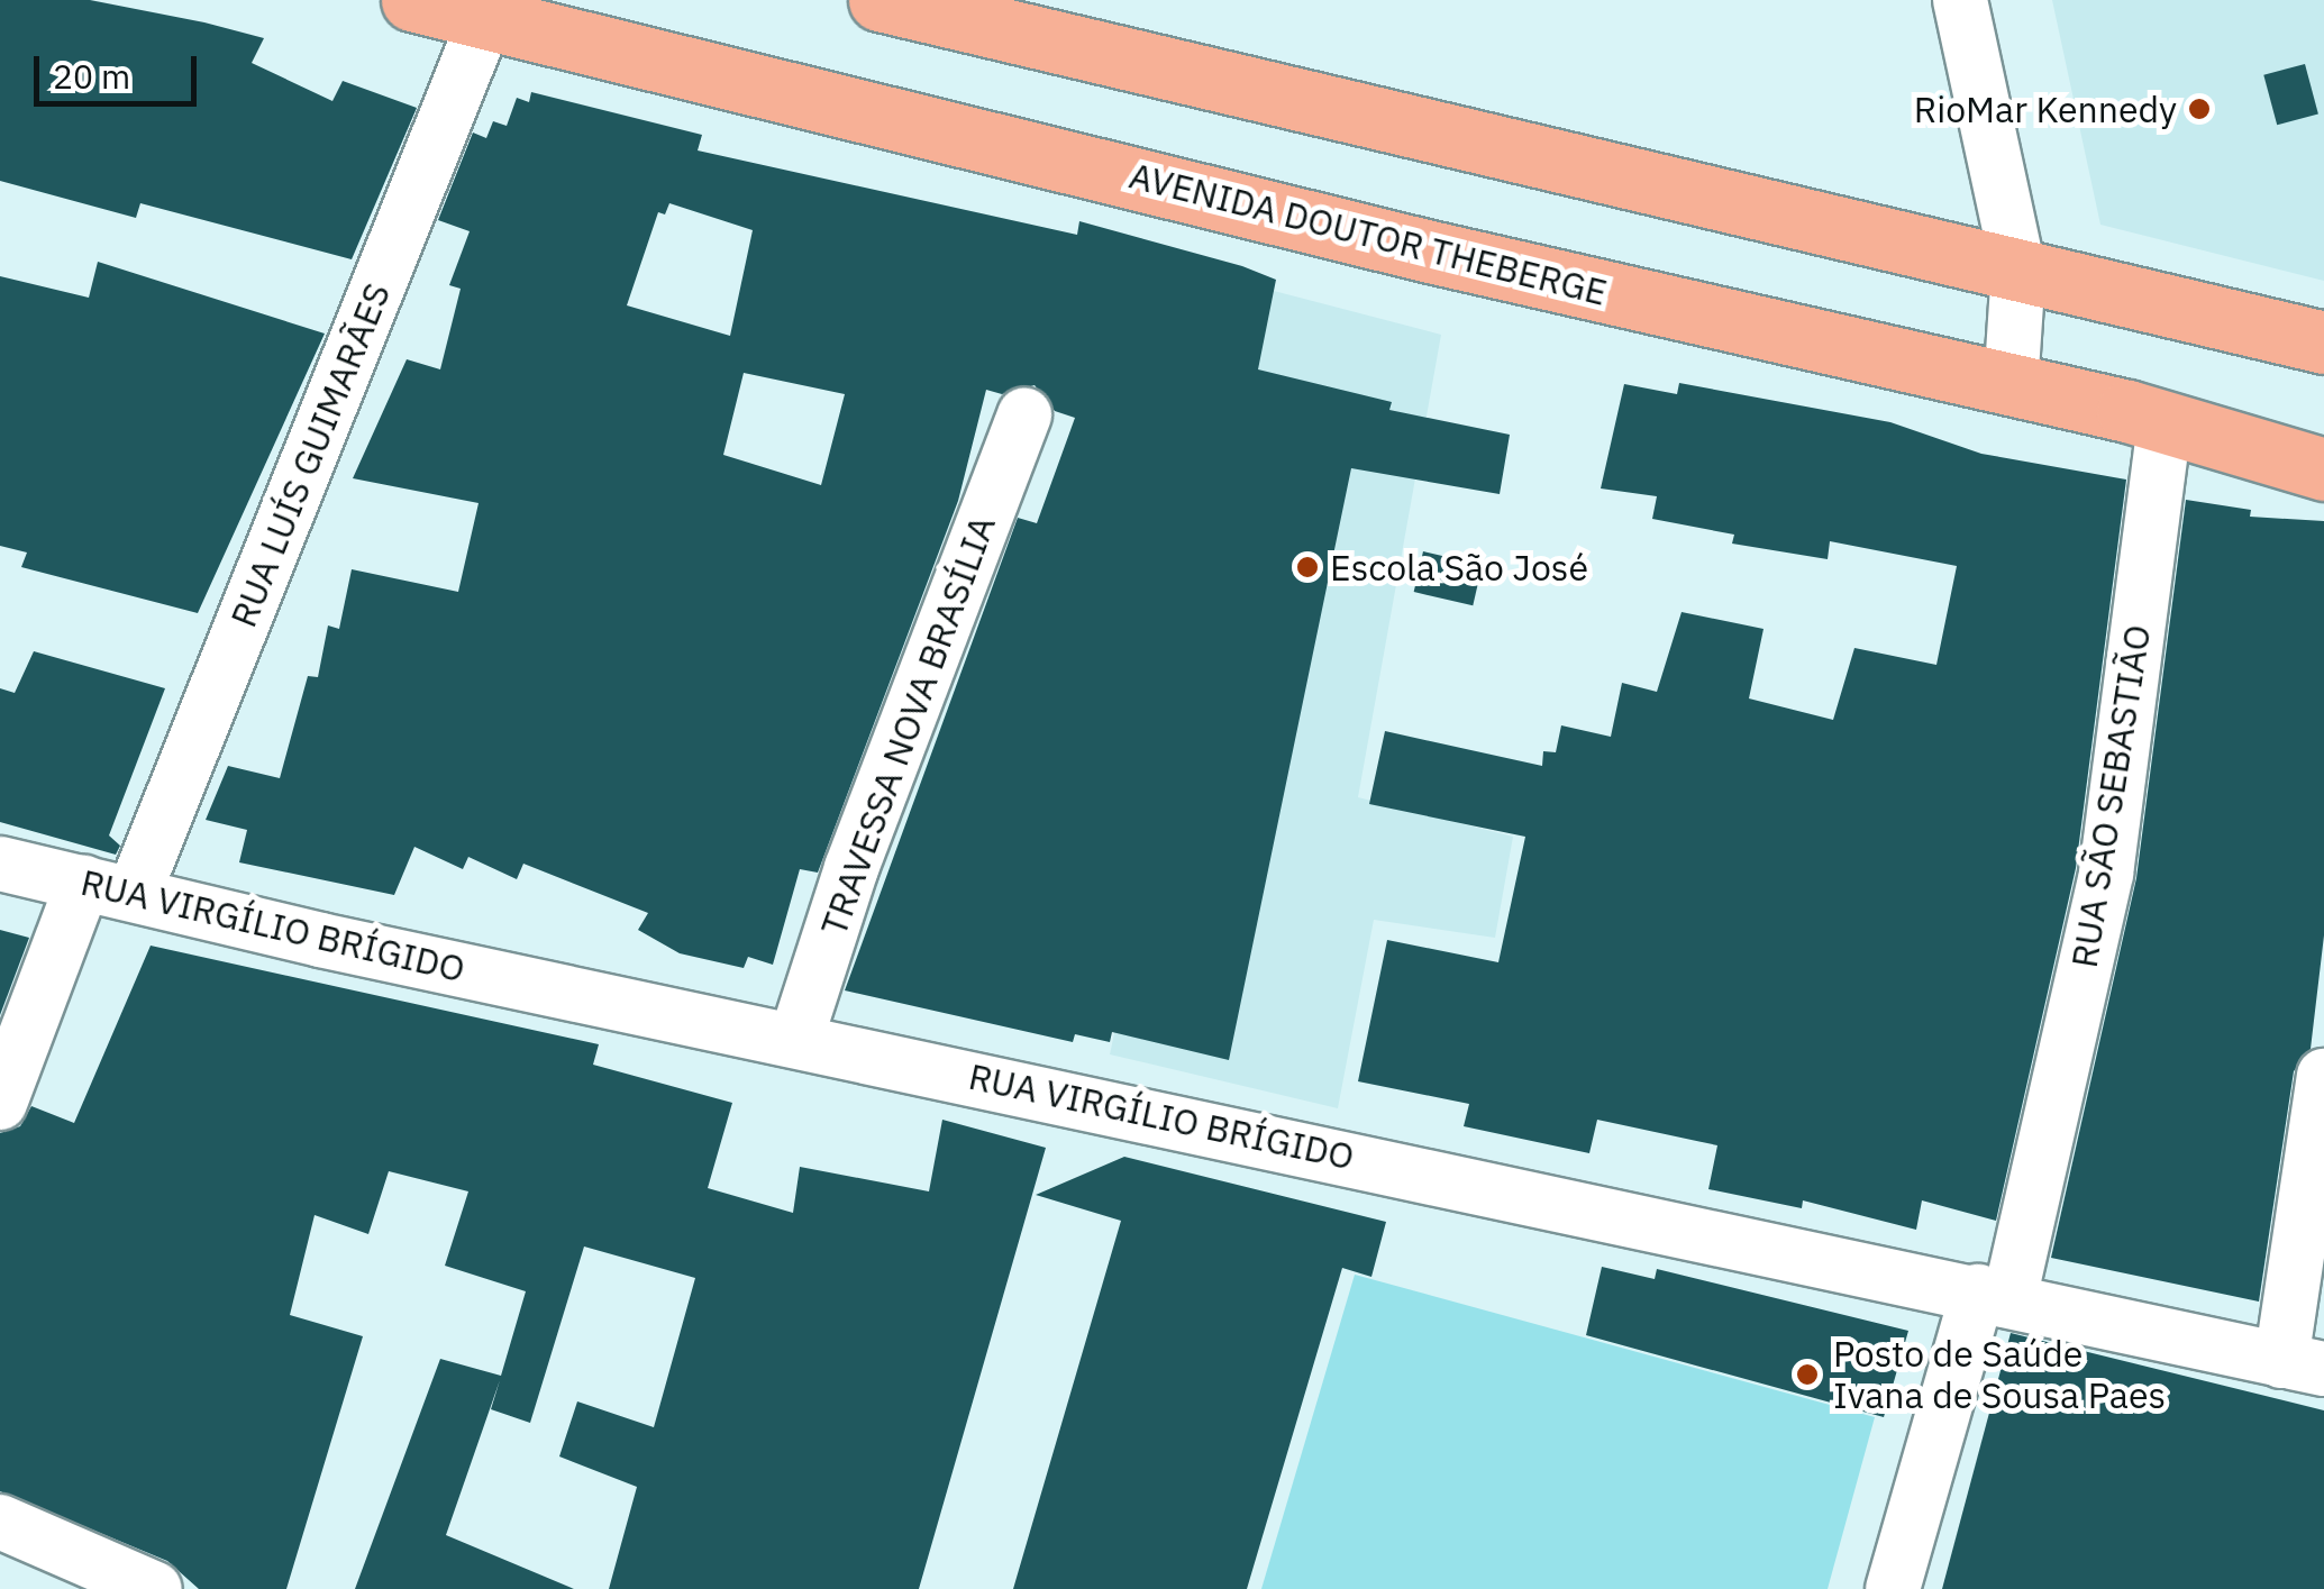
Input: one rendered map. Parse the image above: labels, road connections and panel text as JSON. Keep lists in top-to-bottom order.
{
  "streets": {
    "main road": ["AVENIDA DOUTOR THEBERGE"],
    "street": [
      "RUA LUÍS GUIMARÃES",
      "TRAVESSA NOVA BRASÍLIA",
      "RUA SÃO SEBASTIÃO",
      "RUA VIRGÍLIO BRÍGIDO"
    ]
  },
  "crossings": [
    ["AVENIDA DOUTOR THEBERGE", "RUA LUÍS GUIMARÃES"],
    ["AVENIDA DOUTOR THEBERGE", "RUA SÃO SEBASTIÃO"],
    ["RUA LUÍS GUIMARÃES", "RUA VIRGÍLIO BRÍGIDO"],
    ["TRAVESSA NOVA BRASÍLIA", "RUA VIRGÍLIO BRÍGIDO"],
    ["RUA SÃO SEBASTIÃO", "RUA VIRGÍLIO BRÍGIDO"]
  ],
  "places": ["RioMar Kennedy", "Escola São José", "Posto de Saúde Ivana de Sousa Paes"],
  "scale_bar": "20 m"
}
